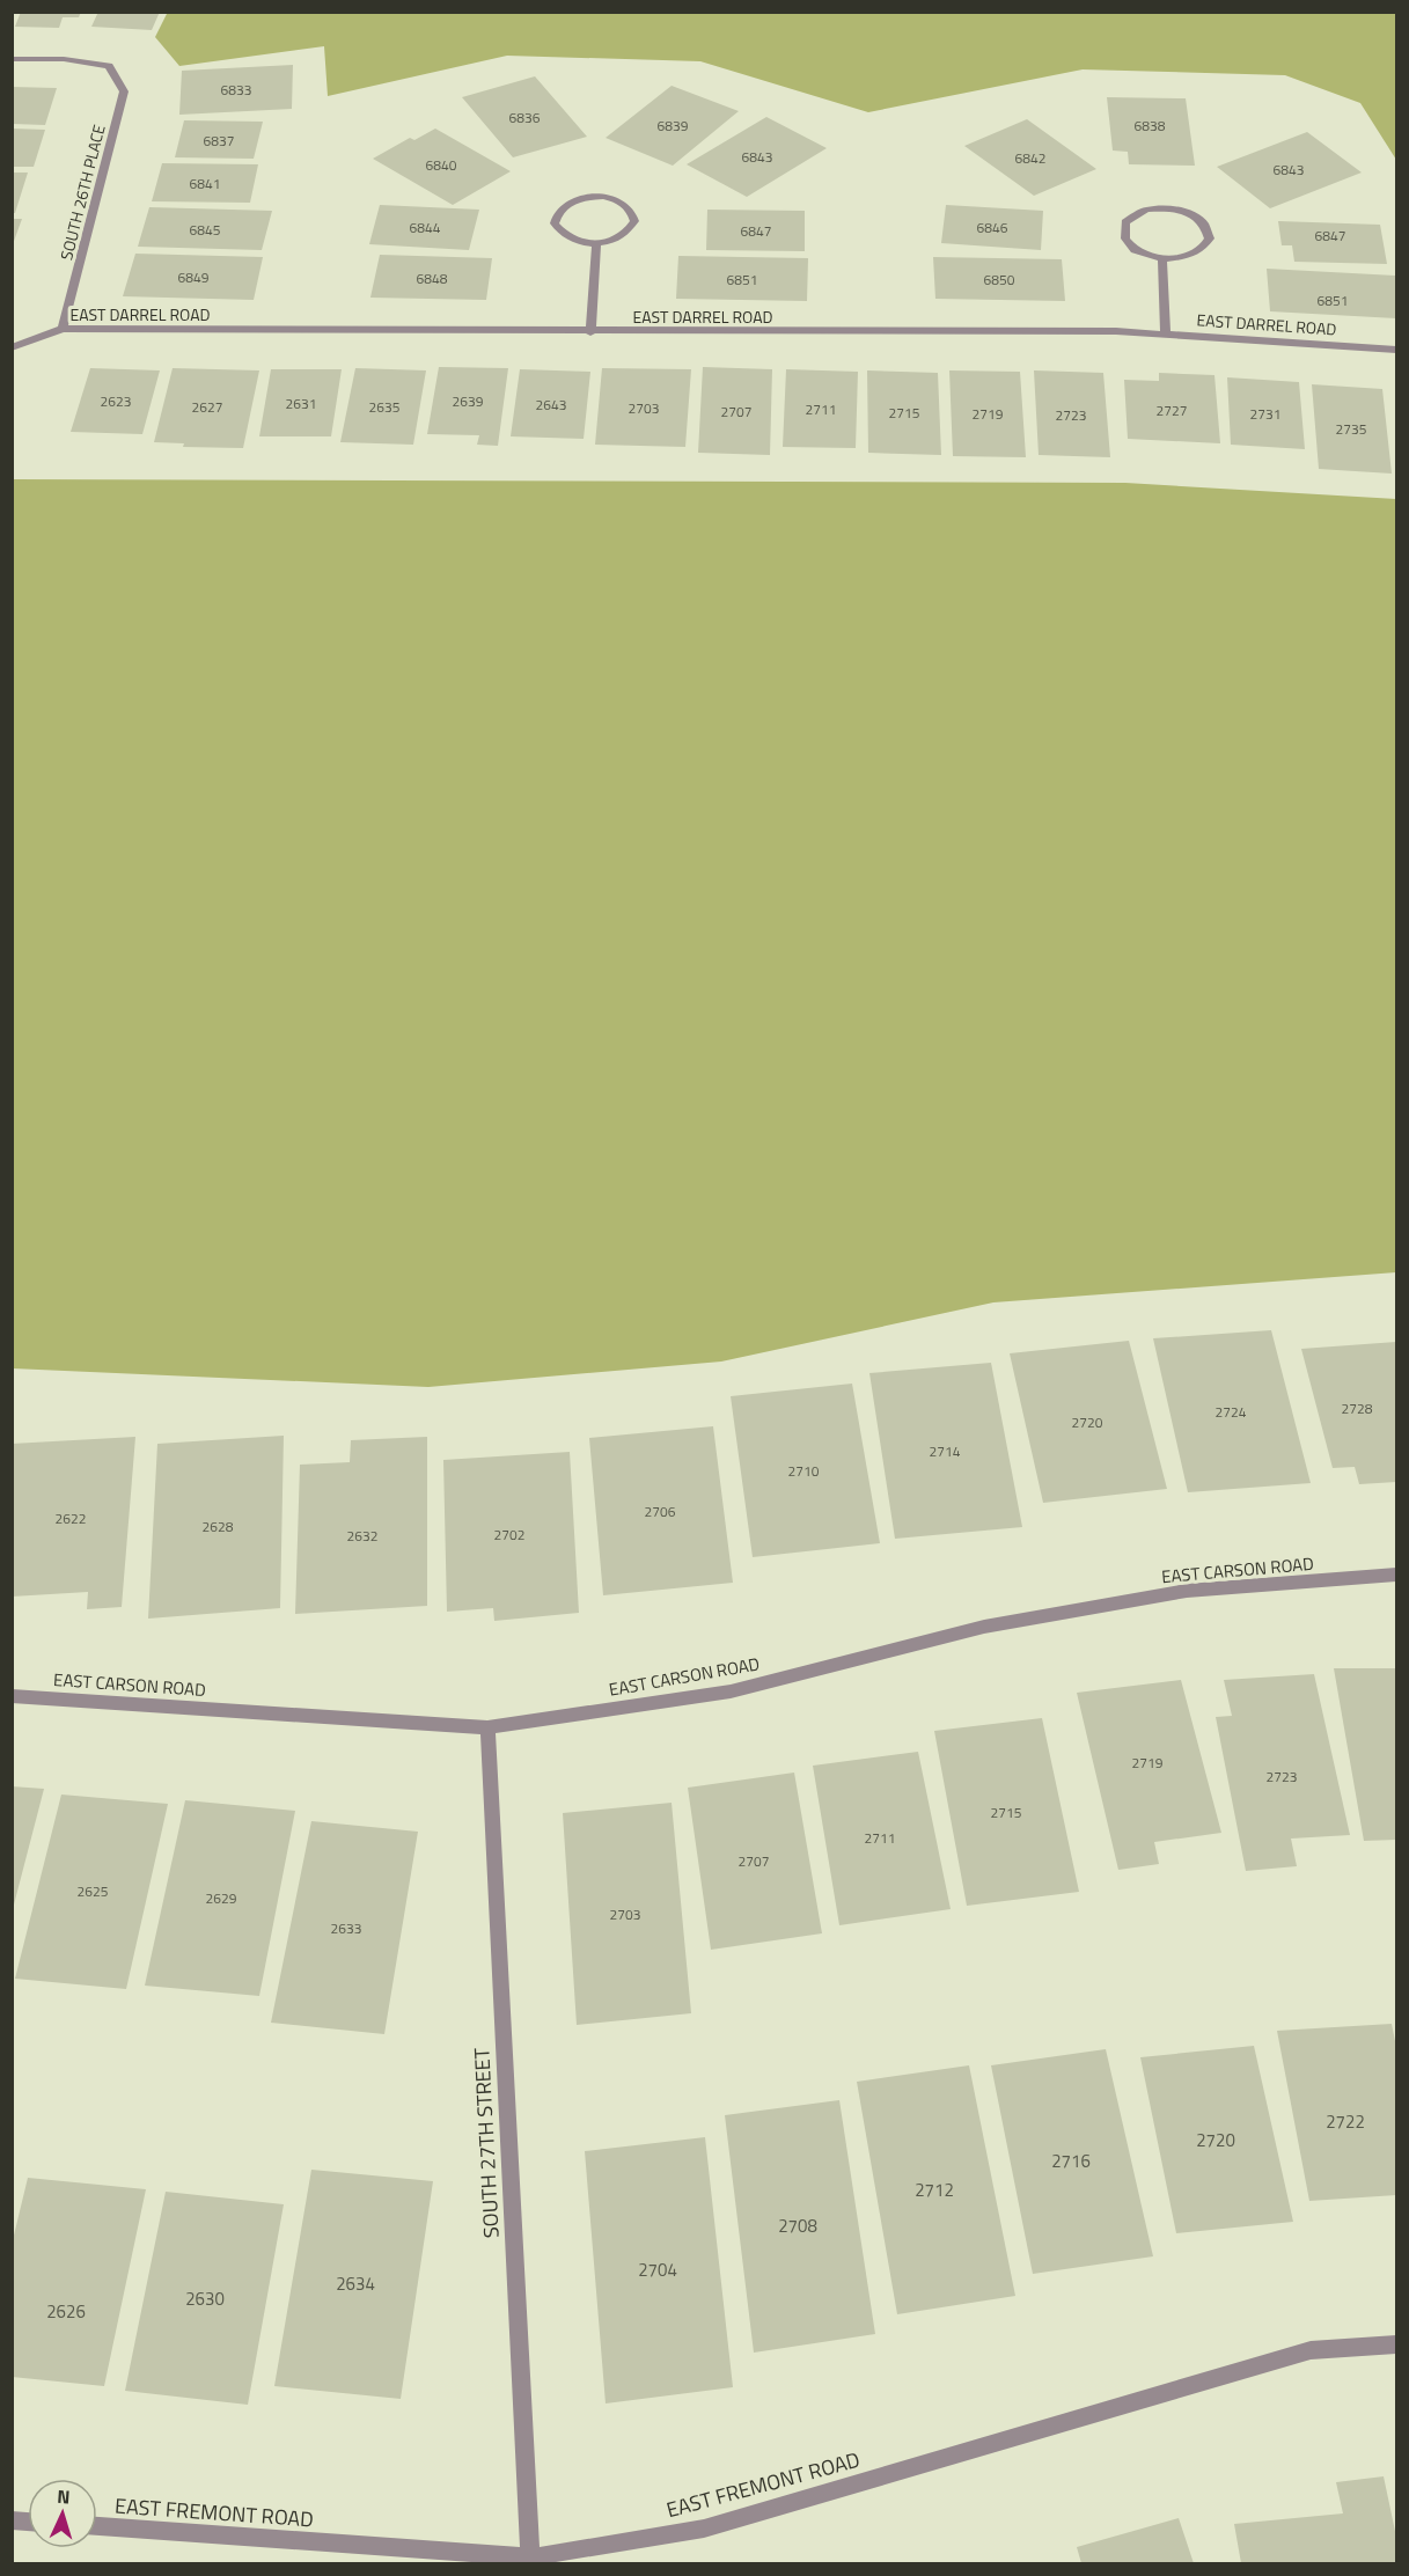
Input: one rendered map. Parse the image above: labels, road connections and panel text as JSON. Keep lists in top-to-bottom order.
{
  "streets": {
    "street": [
      "SOUTH 26TH PLACE",
      "EAST DARREL ROAD",
      "EAST CARSON ROAD",
      "SOUTH 27TH STREET",
      "EAST FREMONT ROAD"
    ]
  },
  "crossings": [
    ["SOUTH 26TH PLACE", "EAST DARREL ROAD"],
    ["EAST CARSON ROAD", "SOUTH 27TH STREET"],
    ["SOUTH 27TH STREET", "EAST FREMONT ROAD"]
  ],
  "house_numbers": [
    "6833",
    "6836",
    "6839",
    "6838",
    "6837",
    "6843",
    "6842",
    "6840",
    "6843",
    "6841",
    "6844",
    "6846",
    "6845",
    "6847",
    "6847",
    "6849",
    "6848",
    "6851",
    "6850",
    "6851",
    "2623",
    "2639",
    "2631",
    "2643",
    "2627",
    "2635",
    "2703",
    "2711",
    "2727",
    "2707",
    "2715",
    "2719",
    "2731",
    "2723",
    "2735",
    "2728",
    "2724",
    "2720",
    "2714",
    "2710",
    "2706",
    "2622",
    "2628",
    "2702",
    "2632",
    "2719",
    "2723",
    "2715",
    "2711",
    "2707",
    "2625",
    "2629",
    "2703",
    "2633",
    "2722",
    "2720",
    "2716",
    "2712",
    "2708",
    "2704",
    "2634",
    "2630",
    "2626"
  ],
  "north": "top"
}
